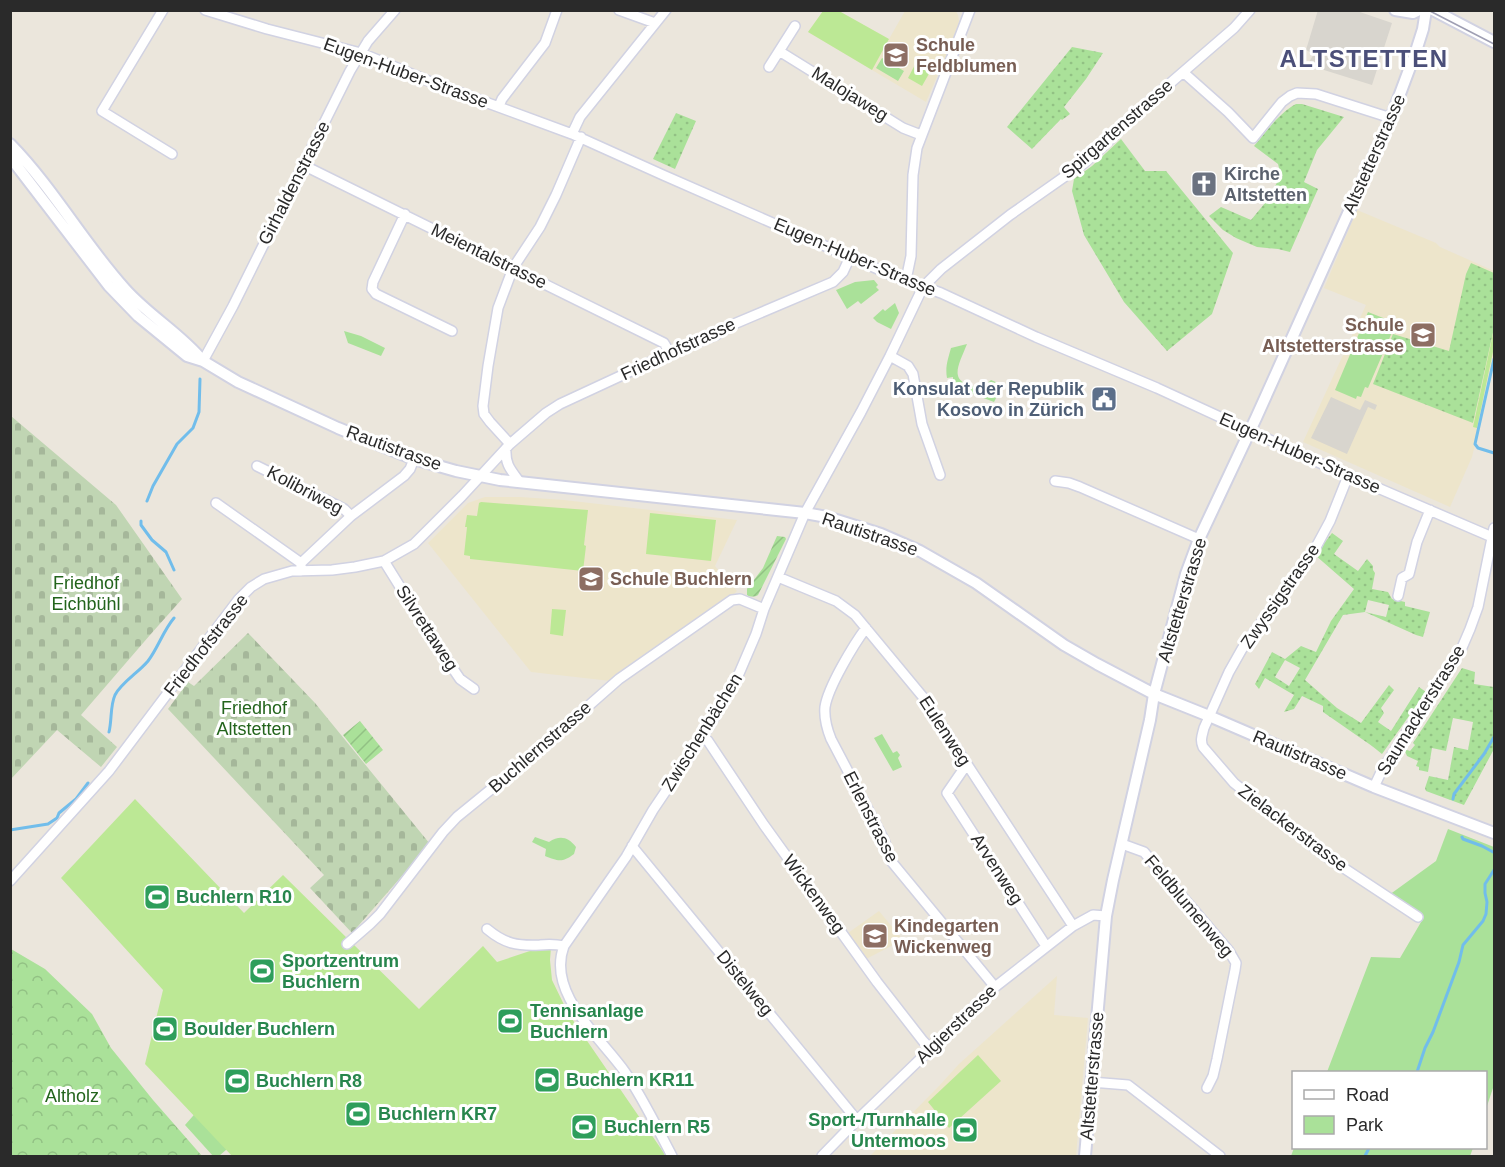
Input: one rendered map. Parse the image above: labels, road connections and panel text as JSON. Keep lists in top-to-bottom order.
{
  "streets": {
    "street": [
      "Eugen-Huber-Strasse",
      "Malojaweg",
      "Spirgartenstrasse",
      "Altstetterstrasse",
      "Girhaldenstrasse",
      "Meientalstrasse",
      "Friedhofstrasse",
      "Rautistrasse",
      "Kolibriweg",
      "Zwyssigstrasse",
      "Silvrettaweg",
      "Saumackerstrasse",
      "Eulenweg",
      "Zwischenbächen",
      "Buchlernstrasse",
      "Erlenstrasse",
      "Zielackerstrasse",
      "Arvenweg",
      "Wickenweg",
      "Feldblumenweg",
      "Distelweg",
      "Algierstrasse"
    ]
  },
  "crossings": [
    ["Eugen-Huber-Strasse", "Spirgartenstrasse"],
    ["Eugen-Huber-Strasse", "Altstetterstrasse"],
    ["Eugen-Huber-Strasse", "Girhaldenstrasse"],
    ["Eugen-Huber-Strasse", "Friedhofstrasse"],
    ["Eugen-Huber-Strasse", "Zwyssigstrasse"],
    ["Eugen-Huber-Strasse", "Saumackerstrasse"],
    ["Eugen-Huber-Strasse", "Zwischenbächen"],
    ["Spirgartenstrasse", "Zwischenbächen"],
    ["Altstetterstrasse", "Rautistrasse"],
    ["Altstetterstrasse", "Feldblumenweg"],
    ["Altstetterstrasse", "Algierstrasse"],
    ["Girhaldenstrasse", "Meientalstrasse"],
    ["Girhaldenstrasse", "Rautistrasse"],
    ["Meientalstrasse", "Friedhofstrasse"],
    ["Friedhofstrasse", "Rautistrasse"],
    ["Friedhofstrasse", "Silvrettaweg"],
    ["Rautistrasse", "Zwyssigstrasse"],
    ["Rautistrasse", "Saumackerstrasse"],
    ["Rautistrasse", "Zwischenbächen"],
    ["Rautistrasse", "Zielackerstrasse"],
    ["Zwyssigstrasse", "Zielackerstrasse"],
    ["Eulenweg", "Zwischenbächen"],
    ["Eulenweg", "Erlenstrasse"],
    ["Eulenweg", "Arvenweg"],
    ["Eulenweg", "Algierstrasse"],
    ["Zwischenbächen", "Buchlernstrasse"],
    ["Zwischenbächen", "Wickenweg"],
    ["Zwischenbächen", "Distelweg"],
    ["Erlenstrasse", "Algierstrasse"],
    ["Arvenweg", "Algierstrasse"],
    ["Wickenweg", "Algierstrasse"],
    ["Distelweg", "Algierstrasse"]
  ],
  "districts": ["ALTSTETTEN"],
  "parks": ["Friedhof Eichbühl", "Friedhof Altstetten", "Altholz"],
  "places": {
    "school or university": [
      "Schule Feldblumen",
      "Schule Altstetterstrasse",
      "Schule Buchlern",
      "Kindegarten Wickenweg"
    ],
    "church": ["Kirche Altstetten"],
    "public building": ["Konsulat der Republik Kosovo in Zürich"],
    "sports": [
      "Buchlern R10",
      "Sportzentrum Buchlern",
      "Tennisanlage Buchlern",
      "Boulder Buchlern",
      "Buchlern KR11",
      "Buchlern R8",
      "Buchlern KR7",
      "Buchlern R5",
      "Sport-/Turnhalle Untermoos"
    ]
  },
  "legend": ["Road", "Park"]
}
